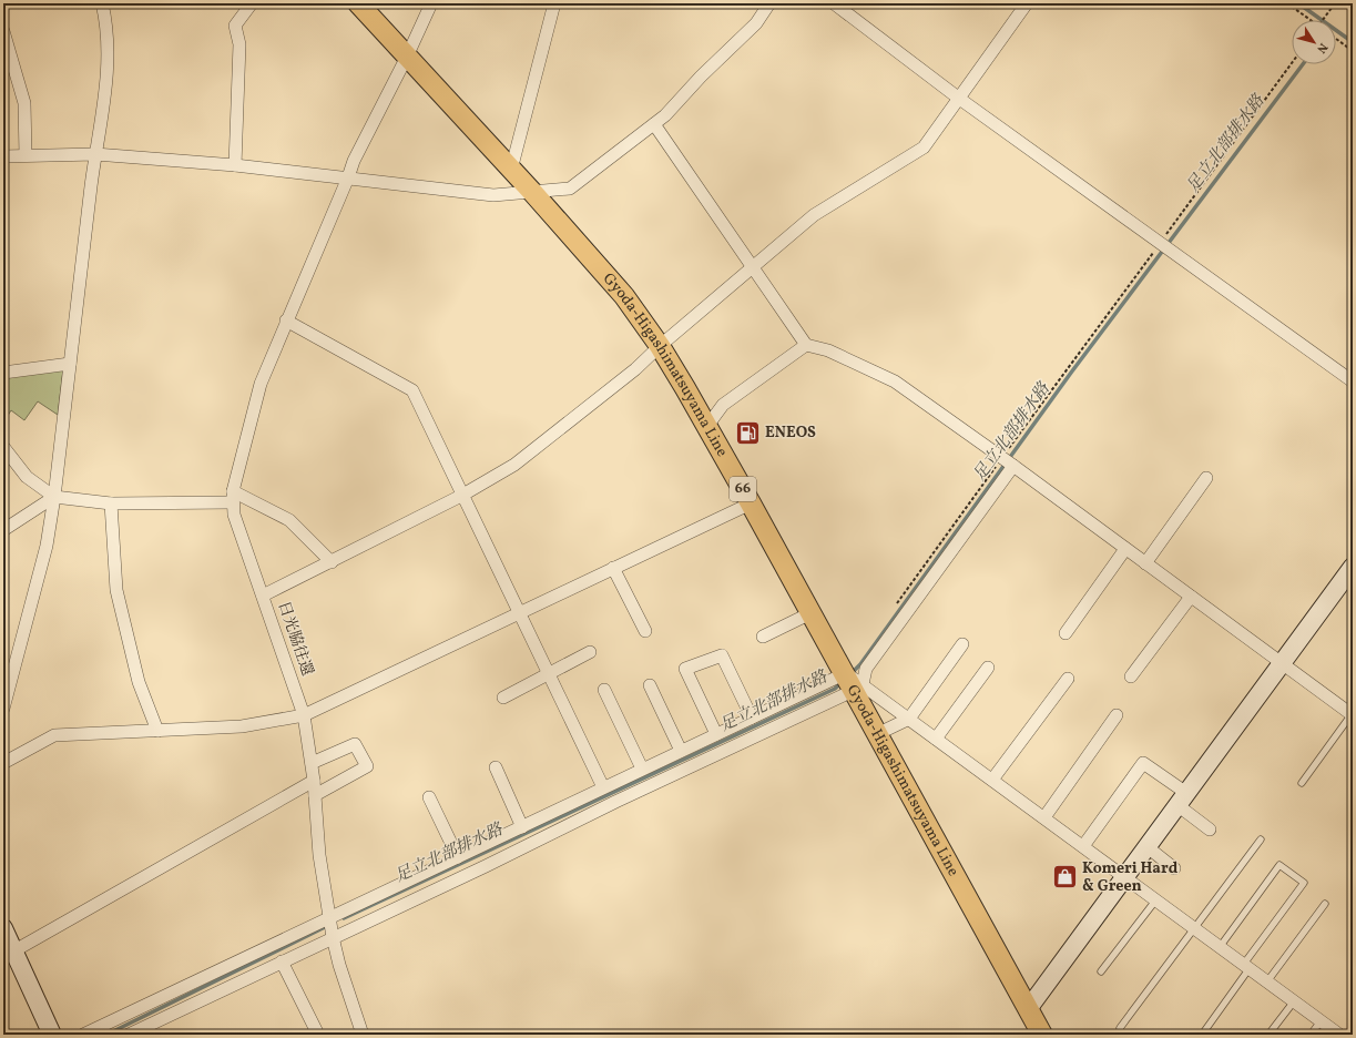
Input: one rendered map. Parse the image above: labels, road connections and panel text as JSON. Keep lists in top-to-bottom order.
{
  "streets": {
    "main road": ["Gyoda-Higashimatsuyama Line", "66"],
    "street": ["日光脇往還"]
  },
  "water": ["足立北部排水路"],
  "places": {
    "fuel station": ["ENEOS"],
    "shop": ["Komeri Hard & Green"]
  },
  "north": "bottom right"
}
